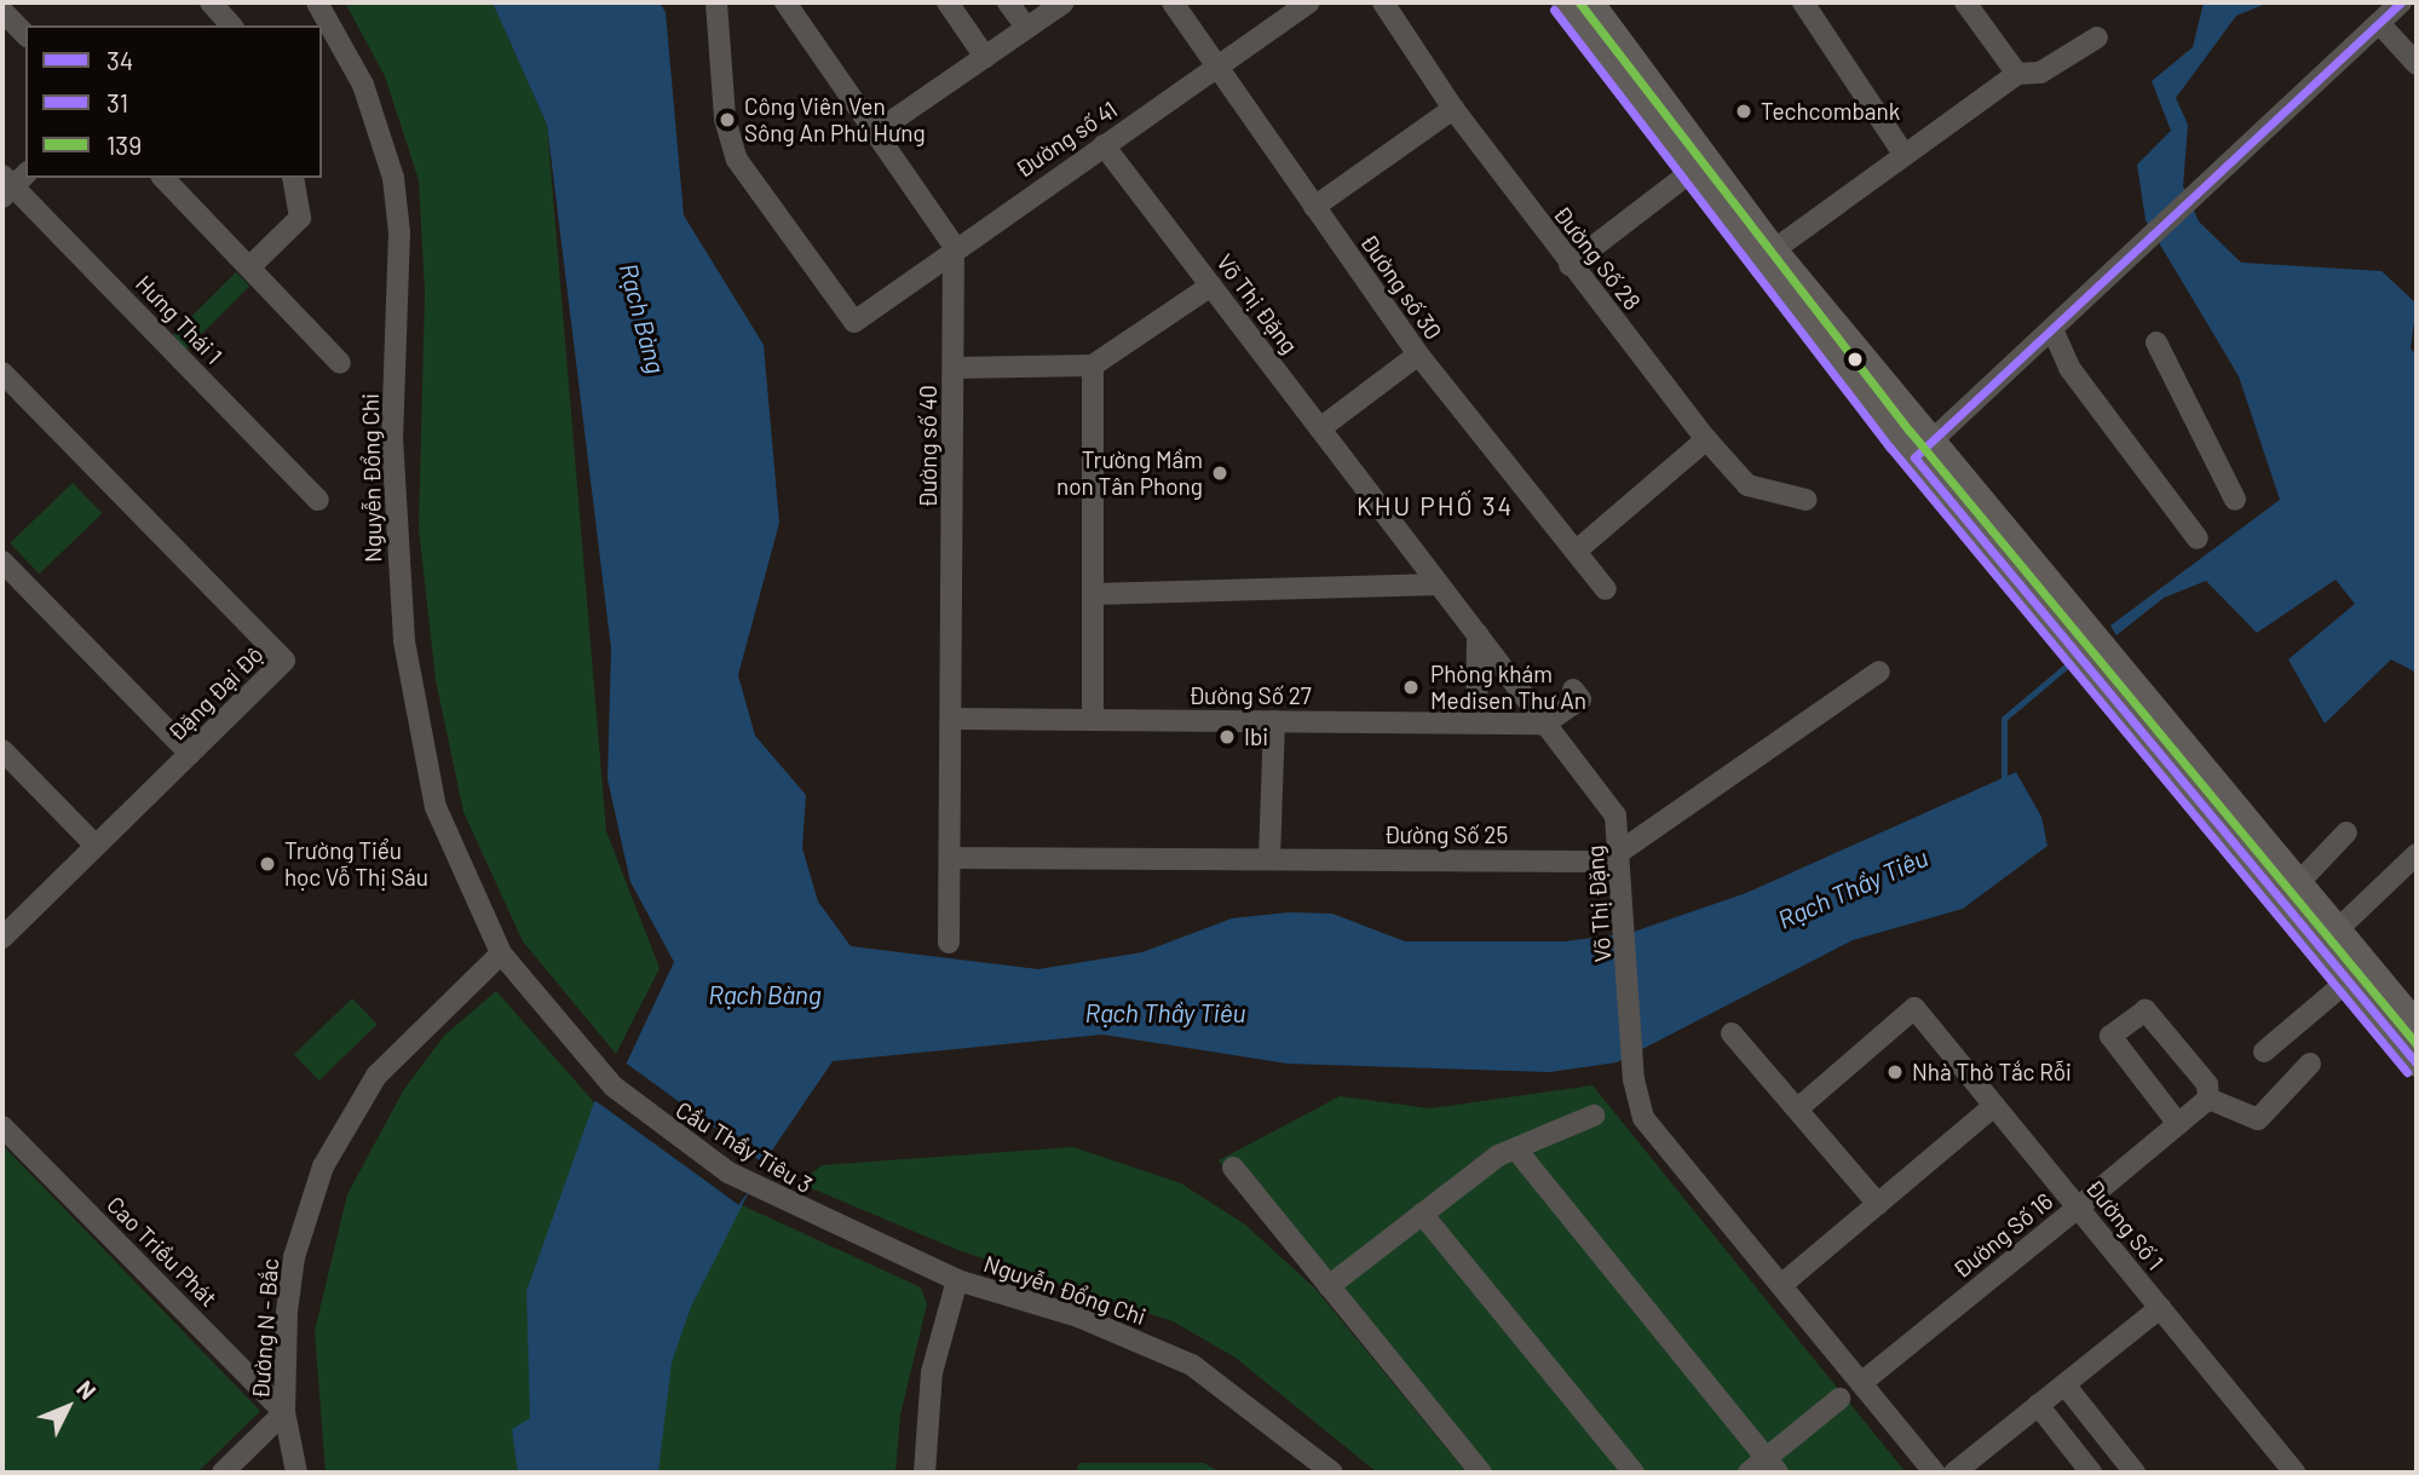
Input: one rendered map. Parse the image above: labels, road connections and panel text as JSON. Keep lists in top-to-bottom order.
{
  "streets": {
    "street": [
      "Đường số 41",
      "Đường Số 28",
      "Đường số 30",
      "Võ Thị Đặng",
      "Hưng Thái 1",
      "Đường số 40",
      "Nguyễn Đổng Chi",
      "Đặng Đại Độ",
      "Đường Số 27",
      "Đường Số 25",
      "Cầu Thầy Tiêu 3",
      "Đường Số 1",
      "Đường Số 16",
      "Cao Triều Phát",
      "Đường N - Bắc"
    ]
  },
  "crossings": [
    ["Đường số 41", "Đường số 30"],
    ["Đường số 41", "Võ Thị Đặng"],
    ["Đường số 41", "Đường số 40"],
    ["Võ Thị Đặng", "Đường Số 27"],
    ["Võ Thị Đặng", "Đường Số 25"],
    ["Võ Thị Đặng", "Đường Số 16"],
    ["Đường số 40", "Đường Số 27"],
    ["Đường số 40", "Đường Số 25"],
    ["Nguyễn Đổng Chi", "Cầu Thầy Tiêu 3"],
    ["Nguyễn Đổng Chi", "Đường N - Bắc"],
    ["Đường Số 1", "Đường Số 16"],
    ["Cao Triều Phát", "Đường N - Bắc"]
  ],
  "districts": ["KHU PHỐ 34"],
  "water": ["Rạch Bàng", "Rạch Thầy Tiêu"],
  "places": [
    "Techcombank",
    "Công Viên Ven Sông An Phú Hưng",
    "Trường Mầm non Tân Phong",
    "Phòng khám Medisen Thư An",
    "Ibi",
    "Trường Tiểu học Vỗ Thị Sáu",
    "Nhà Thờ Tắc Rỗi"
  ],
  "lines": ["transit line 34", "transit line 139", "transit line 31"],
  "legend": ["34", "31", "139"],
  "north": "top right"
}
